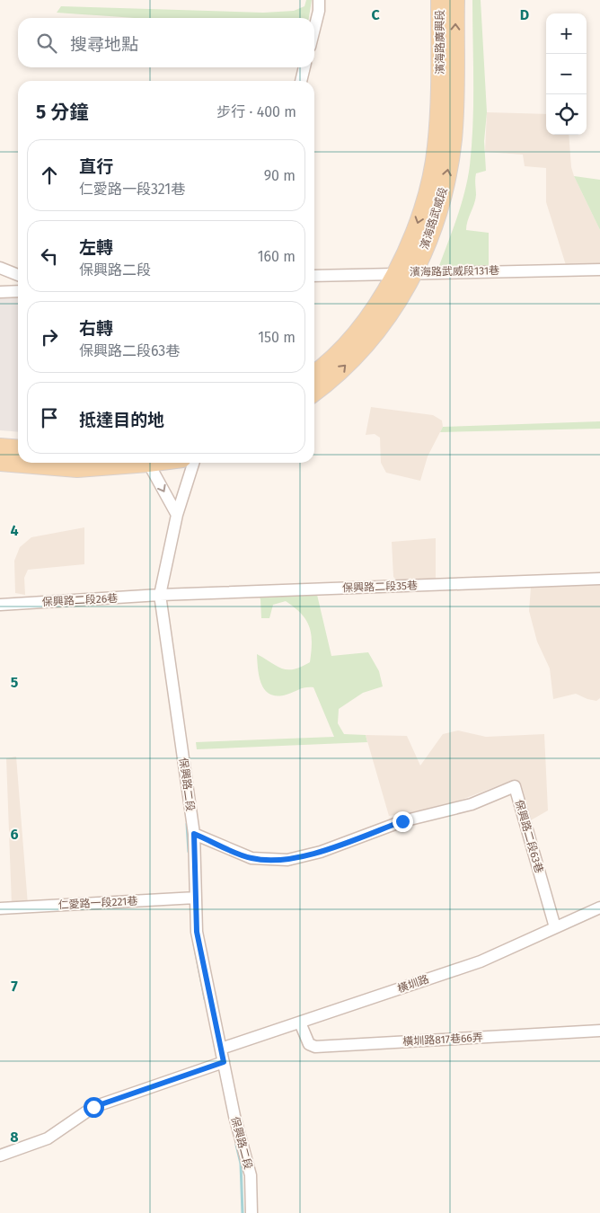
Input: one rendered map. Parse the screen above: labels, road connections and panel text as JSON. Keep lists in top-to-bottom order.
{
  "streets": {
    "main road": ["濱海路廣興段", "濱海路武威段"],
    "street": [
      "濱海路武威段131巷",
      "保興路二段35巷",
      "保興路二段26巷",
      "保興路二段",
      "保興路二段63巷",
      "仁愛路一段221巷",
      "橫圳路",
      "橫圳路817巷66弄"
    ]
  },
  "crossings": [
    ["濱海路廣興段", "濱海路武威段"],
    ["濱海路武威段", "濱海路武威段131巷"],
    ["保興路二段35巷", "保興路二段26巷"],
    ["保興路二段35巷", "保興路二段"],
    ["保興路二段26巷", "保興路二段"],
    ["保興路二段", "保興路二段63巷"],
    ["保興路二段", "仁愛路一段221巷"],
    ["保興路二段", "橫圳路"],
    ["保興路二段63巷", "橫圳路"],
    ["橫圳路", "橫圳路817巷66弄"]
  ],
  "page": {
    "map_buttons": ["+", "−"],
    "search": "搜尋地點",
    "heading": ["5 分鐘", "步行 · 400 m"],
    "list": [
      ["直行", "仁愛路一段321巷", "90 m"],
      ["左轉", "保興路二段", "160 m"],
      ["右轉", "保興路二段63巷", "150 m"],
      "抵達目的地"
    ]
  },
  "grid": {
    "columns": ["C", "D"],
    "rows": [
      "4",
      "5",
      "6",
      "7",
      "8"
    ]
  }
}
